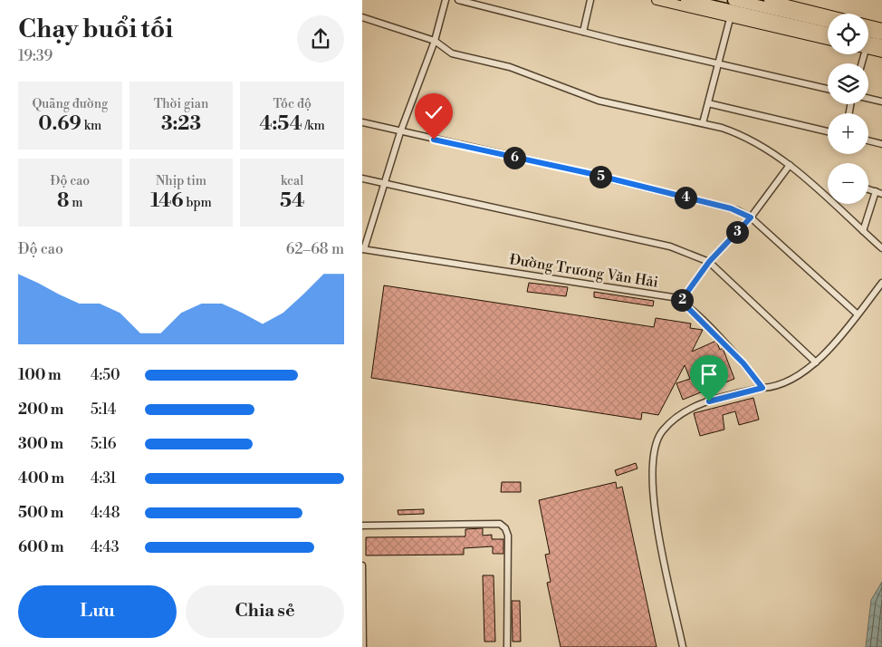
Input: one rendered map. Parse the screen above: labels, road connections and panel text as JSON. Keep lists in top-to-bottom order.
{
  "streets": {
    "street": ["Đường Trương Văn Hải"]
  },
  "page": {
    "heading": ["Chạy buổi tối", "19:39"],
    "map_buttons": ["+", "−"],
    "stats": [
      ["Quãng đường", "0.69 km"],
      ["Thời gian", "3:23"],
      ["Tốc độ", "4:54 /km"],
      ["Độ cao", "8 m"],
      ["Nhịp tim", "146 bpm"],
      ["kcal", "54"]
    ],
    "pins": [
      "6",
      "5",
      "4",
      "3",
      "2"
    ],
    "chart": ["Độ cao", "62–68 m"],
    "list": [
      {
        "name": "100 m",
        "note": "4:50"
      },
      {
        "name": "200 m",
        "note": "5:14"
      },
      {
        "name": "300 m",
        "note": "5:16"
      },
      {
        "name": "400 m",
        "note": "4:31"
      },
      {
        "name": "500 m",
        "note": "4:48"
      },
      {
        "name": "600 m",
        "note": "4:43"
      }
    ],
    "buttons": ["Lưu", "Chia sẻ"]
  }
}
